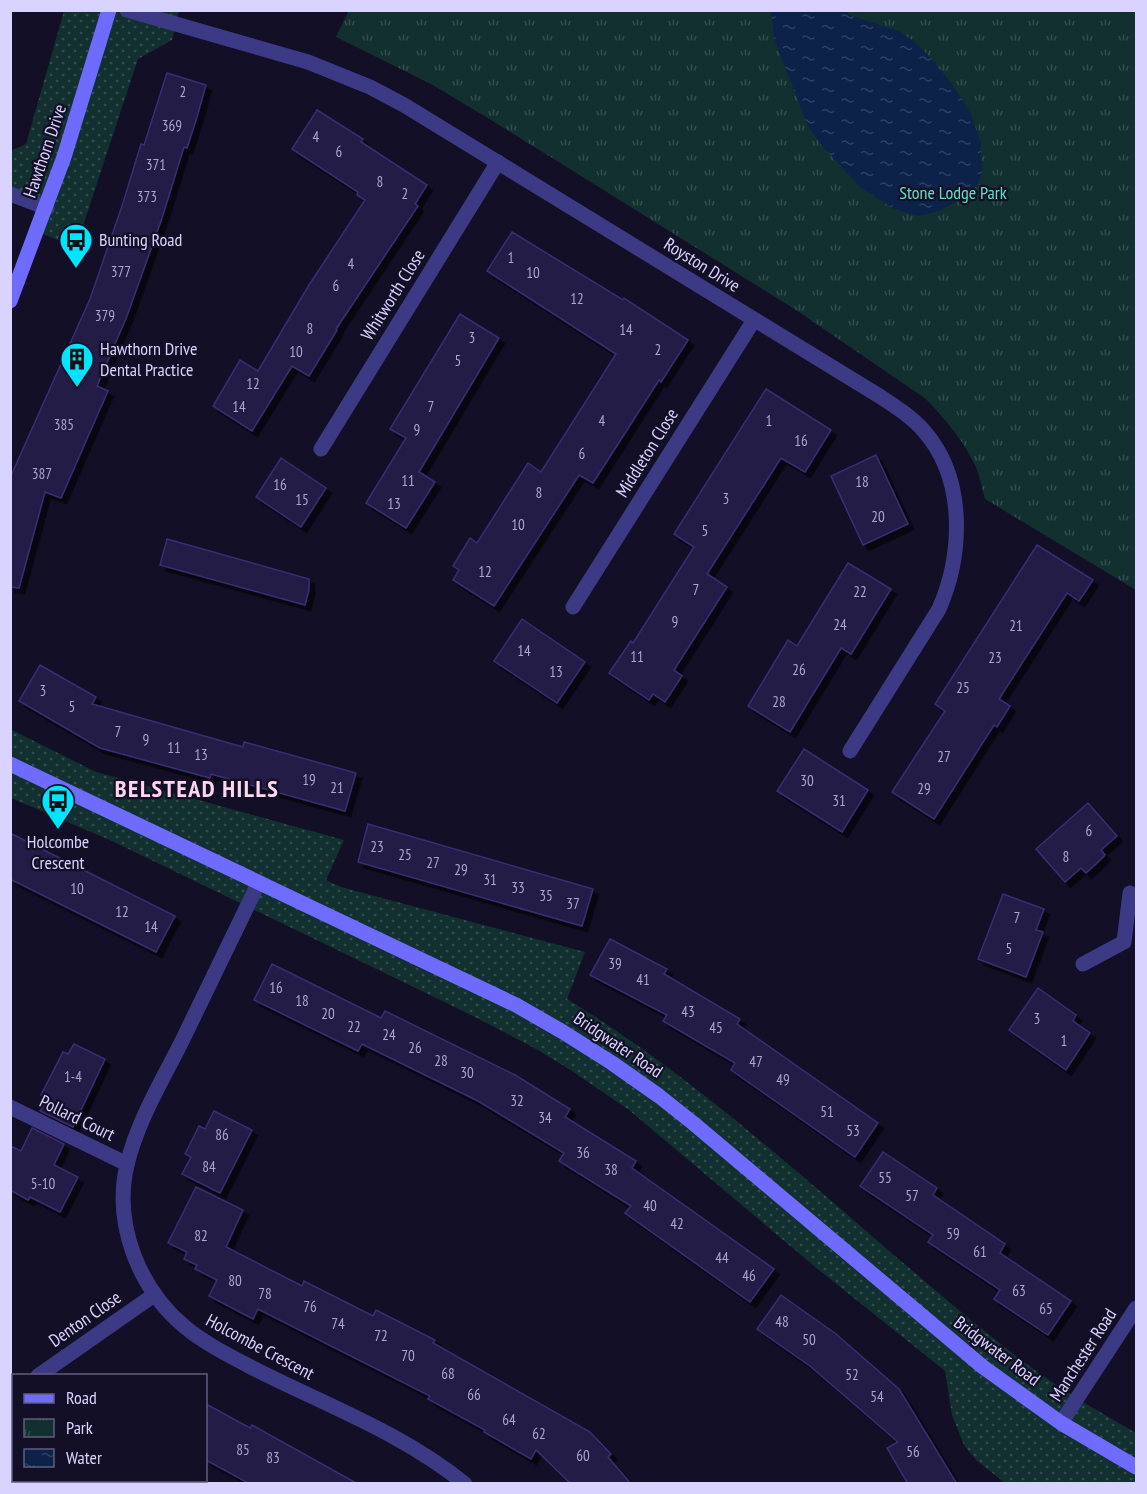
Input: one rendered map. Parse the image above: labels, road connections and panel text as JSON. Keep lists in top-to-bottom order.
{
  "streets": {
    "street": [
      "Hawthorn Drive",
      "Royston Drive",
      "Whitworth Close",
      "Middleton Close",
      "Bridgwater Road",
      "Pollard Court",
      "Denton Close",
      "Holcombe Crescent",
      "Manchester Road"
    ]
  },
  "crossings": [
    ["Royston Drive", "Whitworth Close"],
    ["Royston Drive", "Middleton Close"],
    ["Bridgwater Road", "Holcombe Crescent"],
    ["Bridgwater Road", "Manchester Road"],
    ["Pollard Court", "Holcombe Crescent"],
    ["Denton Close", "Holcombe Crescent"]
  ],
  "districts": ["BELSTEAD HILLS"],
  "parks": ["Stone Lodge Park"],
  "places": {
    "bus stop": ["Bunting Road", "Holcombe Crescent"],
    "building": ["Hawthorn Drive Dental Practice"]
  },
  "house_numbers": [
    "2",
    "369",
    "4",
    "6",
    "371",
    "8",
    "2",
    "373",
    "1",
    "4",
    "377",
    "10",
    "6",
    "12",
    "379",
    "8",
    "14",
    "3",
    "2",
    "10",
    "5",
    "12",
    "14",
    "7",
    "4",
    "1",
    "385",
    "9",
    "16",
    "6",
    "387",
    "11",
    "18",
    "16",
    "8",
    "3",
    "15",
    "13",
    "20",
    "10",
    "5",
    "12",
    "7",
    "22",
    "9",
    "24",
    "21",
    "14",
    "11",
    "23",
    "26",
    "13",
    "25",
    "3",
    "28",
    "5",
    "7",
    "9",
    "11",
    "13",
    "27",
    "19",
    "30",
    "21",
    "29",
    "31",
    "6",
    "23",
    "25",
    "8",
    "27",
    "29",
    "31",
    "33",
    "10",
    "35",
    "37",
    "12",
    "7",
    "14",
    "5",
    "39",
    "41",
    "16",
    "18",
    "43",
    "20",
    "3",
    "22",
    "45",
    "24",
    "1",
    "26",
    "28",
    "47",
    "30",
    "1-4",
    "49",
    "32",
    "51",
    "34",
    "53",
    "86",
    "36",
    "84",
    "38",
    "55",
    "5-10",
    "57",
    "40",
    "42",
    "59",
    "82",
    "61",
    "44",
    "46",
    "80",
    "63",
    "78",
    "76",
    "65",
    "48",
    "74",
    "72",
    "50",
    "70",
    "68",
    "52",
    "66",
    "54",
    "64",
    "62",
    "85",
    "56",
    "60",
    "83"
  ],
  "legend": ["Road", "Park", "Water"]
}
